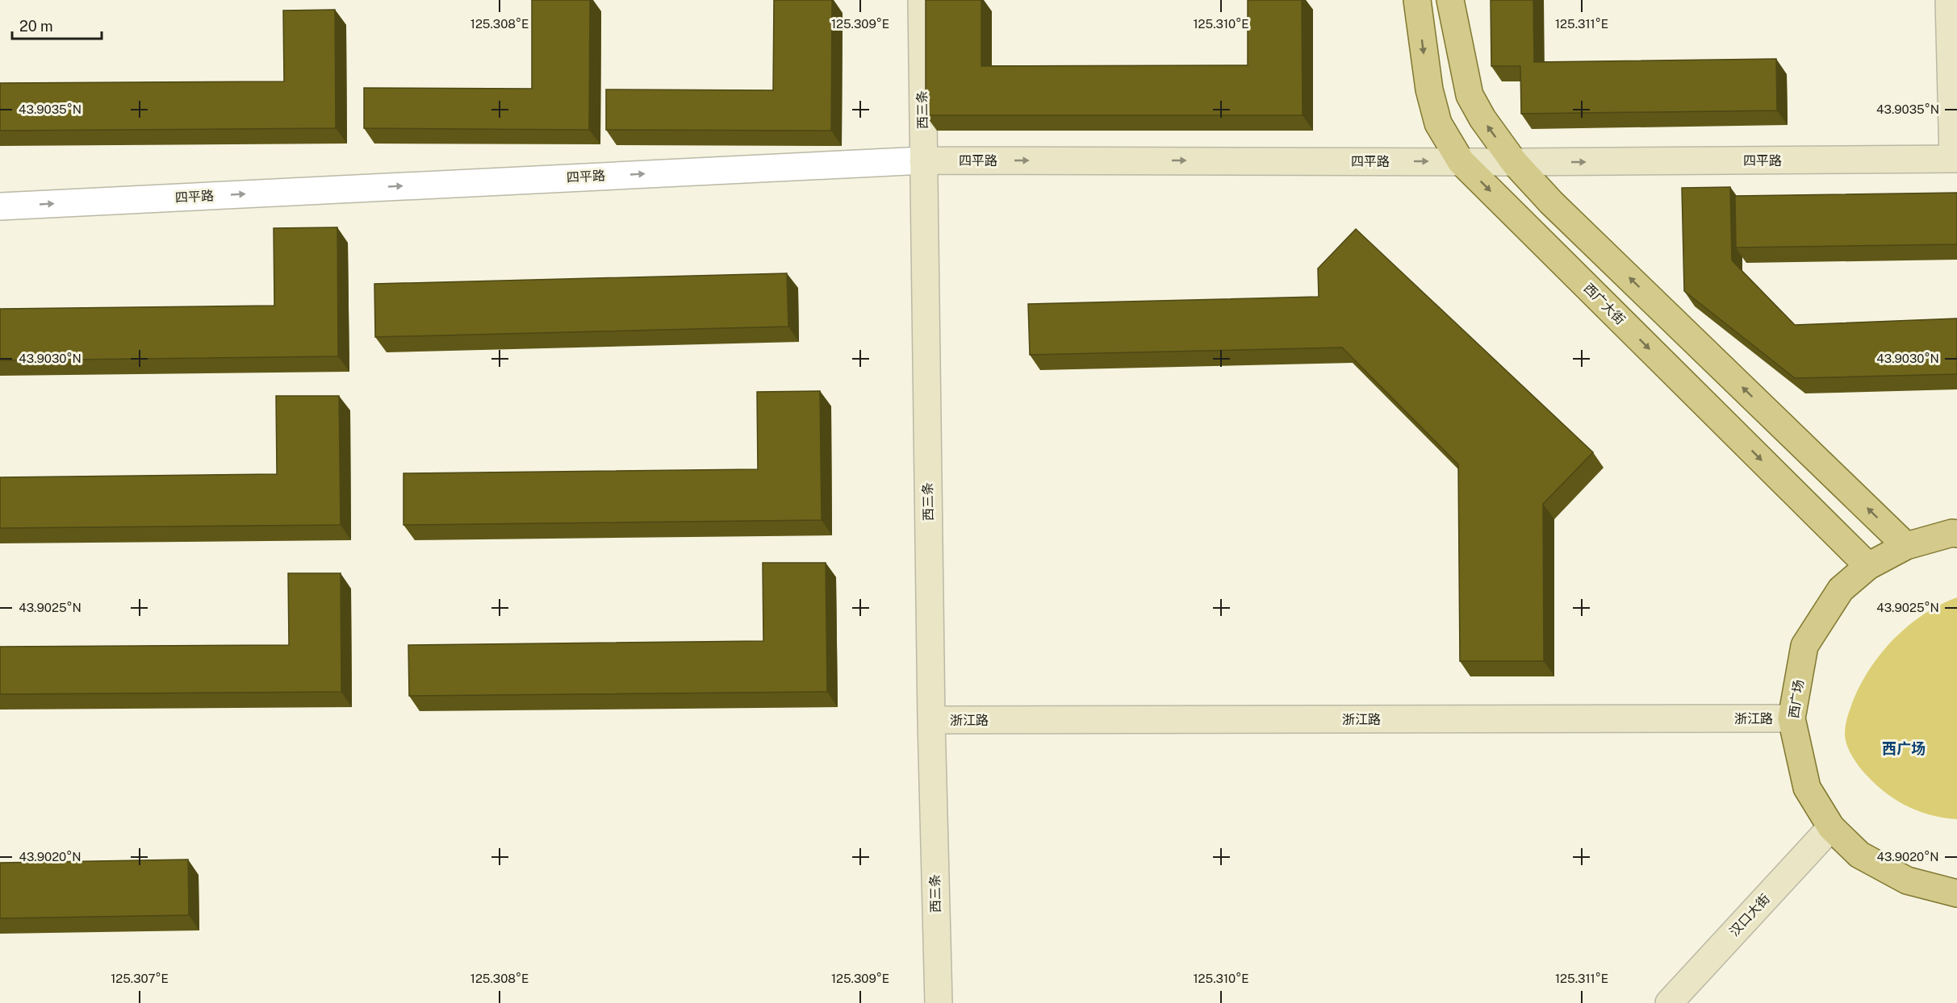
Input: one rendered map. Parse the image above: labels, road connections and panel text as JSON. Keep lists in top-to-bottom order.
{
  "streets": {
    "main road": ["西广大街", "西广场"],
    "street": [
      "西三条",
      "四平路",
      "浙江路",
      "汉口大街"
    ]
  },
  "crossings": [
    ["西三条", "四平路"],
    ["西三条", "浙江路"],
    ["四平路", "西广大街"],
    ["西广大街", "西广场"],
    ["西广场", "浙江路"],
    ["西广场", "汉口大街"]
  ],
  "one_way": ["四平路"],
  "districts": ["西广场"],
  "scale_bar": "20 m",
  "coordinates": [
    "125.308°E",
    "125.309°E",
    "125.310°E",
    "125.311°E",
    "43.9035°N",
    "43.9030°N",
    "43.9025°N",
    "43.9020°N",
    "125.307°E"
  ]
}
